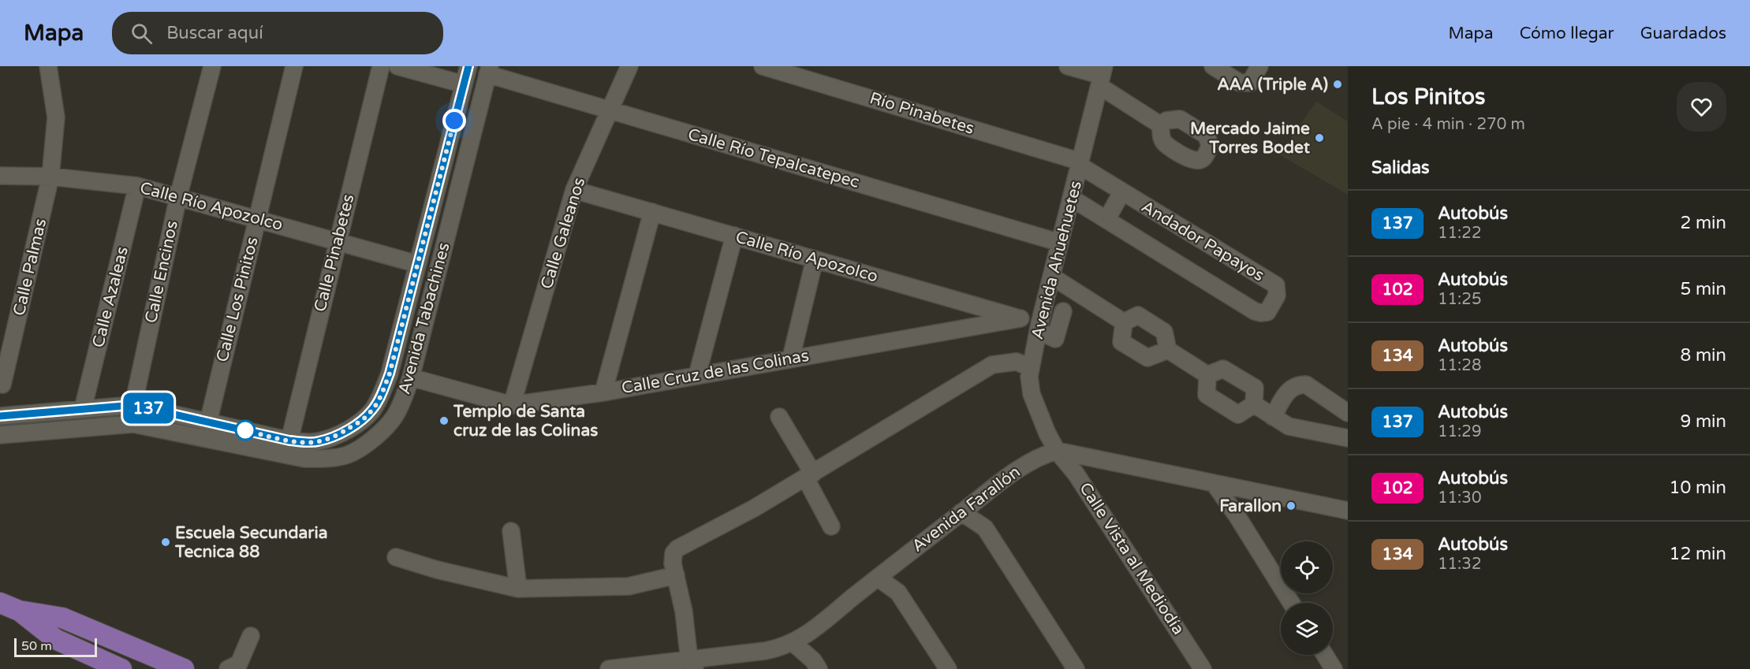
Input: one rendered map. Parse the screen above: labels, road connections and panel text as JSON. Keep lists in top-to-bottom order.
{
  "streets": {
    "street": [
      "Río Pinabetes",
      "Calle Río Tepalcatepec",
      "Calle Río Apozolco",
      "Calle Galeanos",
      "Andador Papayos",
      "Calle Pinabetes",
      "Avenida Ahuehuetes",
      "Calle Palmas",
      "Calle Encinos",
      "Calle Azaleas",
      "Calle Los Pinitos",
      "Avenida Tabachines",
      "Calle Cruz de las Colinas",
      "Avenida Farallón",
      "Calle Vista al Mediodía"
    ]
  },
  "crossings": [
    ["Río Pinabetes", "Andador Papayos"],
    ["Río Pinabetes", "Avenida Ahuehuetes"],
    ["Calle Río Tepalcatepec", "Calle Galeanos"],
    ["Calle Río Tepalcatepec", "Avenida Ahuehuetes"],
    ["Calle Río Tepalcatepec", "Avenida Tabachines"],
    ["Calle Río Apozolco", "Calle Galeanos"],
    ["Calle Río Apozolco", "Calle Pinabetes"],
    ["Calle Río Apozolco", "Avenida Ahuehuetes"],
    ["Calle Río Apozolco", "Calle Palmas"],
    ["Calle Río Apozolco", "Calle Encinos"],
    ["Calle Río Apozolco", "Calle Azaleas"],
    ["Calle Río Apozolco", "Calle Los Pinitos"],
    ["Calle Río Apozolco", "Avenida Tabachines"],
    ["Calle Río Apozolco", "Calle Cruz de las Colinas"],
    ["Calle Galeanos", "Calle Cruz de las Colinas"],
    ["Andador Papayos", "Avenida Ahuehuetes"],
    ["Calle Pinabetes", "Avenida Tabachines"],
    ["Avenida Ahuehuetes", "Avenida Farallón"],
    ["Avenida Ahuehuetes", "Calle Vista al Mediodía"],
    ["Calle Encinos", "Avenida Tabachines"],
    ["Calle Azaleas", "Avenida Tabachines"],
    ["Calle Los Pinitos", "Avenida Tabachines"],
    ["Avenida Tabachines", "Calle Cruz de las Colinas"],
    ["Avenida Farallón", "Calle Vista al Mediodía"]
  ],
  "places": [
    "AAA (Triple A)",
    "Mercado Jaime Torres Bodet",
    "Templo de Santa cruz de las Colinas",
    "Farallon",
    "Escuela Secundaria Tecnica 88"
  ],
  "lines": ["bus line 137"],
  "scale_bar": "50 m",
  "page": {
    "header": "Mapa",
    "search": "Buscar aquí",
    "nav": ["Mapa", "Cómo llegar", "Guardados"],
    "on_map": "137",
    "heading": [
      ["Los Pinitos", "A pie · 4 min · 270 m"],
      "Salidas"
    ],
    "list": [
      {
        "mark": "137",
        "name": "Autobús",
        "note": "11:22",
        "value": "2 min"
      },
      {
        "mark": "102",
        "name": "Autobús",
        "note": "11:25",
        "value": "5 min"
      },
      {
        "mark": "134",
        "name": "Autobús",
        "note": "11:28",
        "value": "8 min"
      },
      {
        "mark": "137",
        "name": "Autobús",
        "note": "11:29",
        "value": "9 min"
      },
      {
        "mark": "102",
        "name": "Autobús",
        "note": "11:30",
        "value": "10 min"
      },
      {
        "mark": "134",
        "name": "Autobús",
        "note": "11:32",
        "value": "12 min"
      }
    ],
    "scale": "50 m"
  }
}
